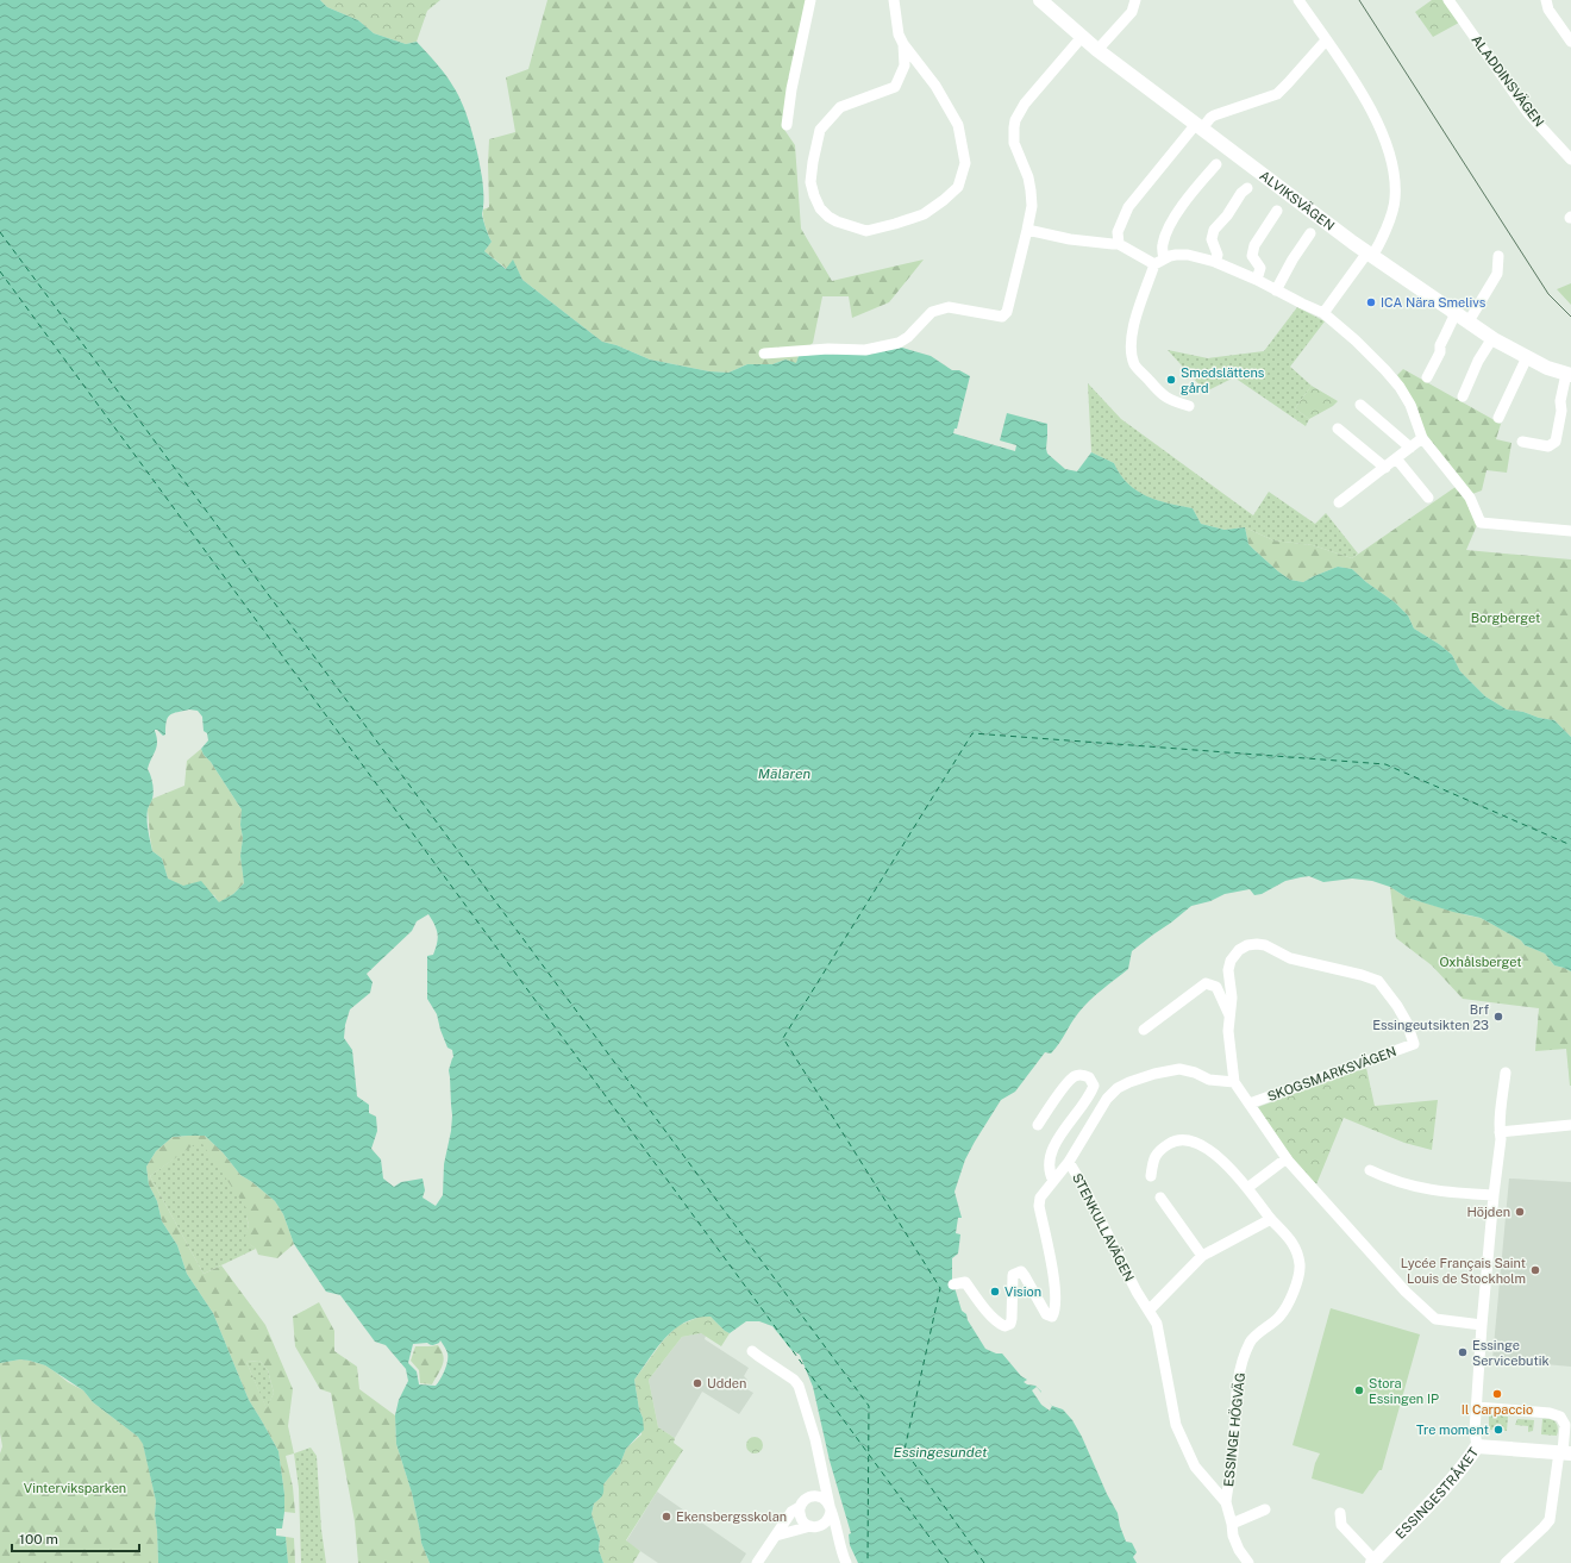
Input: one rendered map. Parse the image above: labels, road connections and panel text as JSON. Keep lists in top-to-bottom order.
{
  "streets": {
    "street": [
      "ALADDINSVÄGEN",
      "ALVIKSVÄGEN",
      "SKOGSMARKSVÄGEN",
      "STENKULLAVÄGEN",
      "ESSINGE HÖGVÄG",
      "ESSINGESTRÅKET"
    ]
  },
  "crossings": [
    ["STENKULLAVÄGEN", "ESSINGE HÖGVÄG"]
  ],
  "water": ["Mälaren", "Essingesundet"],
  "parks": ["Borgberget", "Oxhålsberget", "Vinterviksparken"],
  "places": [
    "ICA Nära Smelivs",
    "Smedslättens gård",
    "Brf Essingeutsikten 23",
    "Höjden",
    "Lycée Français Saint Louis de Stockholm",
    "Vision",
    "Essinge Servicebutik",
    "Udden",
    "Stora Essingen IP",
    "Il Carpaccio",
    "Tre moment",
    "Ekensbergsskolan"
  ],
  "scale_bar": "100 m"
}
